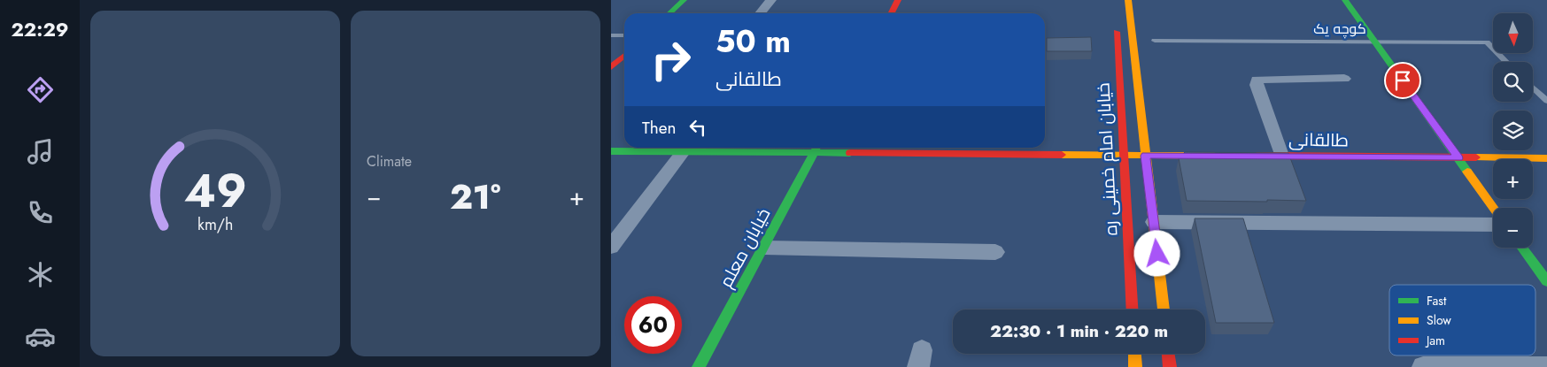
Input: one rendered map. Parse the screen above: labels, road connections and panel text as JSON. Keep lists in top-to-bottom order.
{
  "streets": {
    "street": ["طالقانی", "خیابان امام خمینی ره", "خیابان معلم"],
    "lane": ["کوچه یک"]
  },
  "legend": ["Fast", "Slow", "Jam"],
  "north": "bottom",
  "page": {
    "tabs": "22:29",
    "tile": "Climate",
    "map_buttons": ["+", "−"],
    "turn": ["50 m", "طالقانی"],
    "then": "Then",
    "heat": ["−", "21°", "+"],
    "limit": "60",
    "trip": "22:30 · 1 min · 220 m",
    "gauge": ["49", "km/h"]
  }
}
